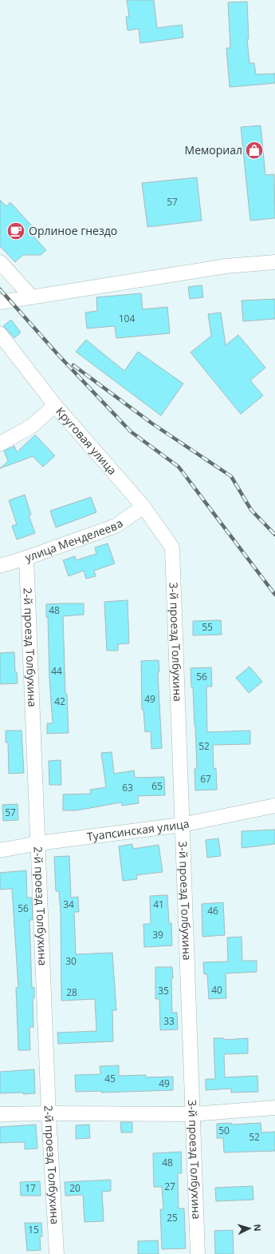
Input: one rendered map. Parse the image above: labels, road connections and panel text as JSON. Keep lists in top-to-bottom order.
{
  "streets": {
    "street": [
      "Круговая улица",
      "улица Менделеева",
      "3-й проезд Толбухина",
      "2-й проезд Толбухина",
      "Туапсинская улица"
    ]
  },
  "crossings": [
    ["Круговая улица", "улица Менделеева"],
    ["Круговая улица", "3-й проезд Толбухина"],
    ["улица Менделеева", "2-й проезд Толбухина"],
    ["3-й проезд Толбухина", "Туапсинская улица"],
    ["2-й проезд Толбухина", "Туапсинская улица"]
  ],
  "places": {
    "shop": ["Мемориал"],
    "cafe": ["Орлиное гнездо"]
  },
  "house_numbers": [
    "57",
    "104",
    "48",
    "55",
    "44",
    "56",
    "49",
    "42",
    "52",
    "67",
    "65",
    "63",
    "57",
    "34",
    "41",
    "56",
    "46",
    "39",
    "30",
    "40",
    "35",
    "28",
    "33",
    "45",
    "49",
    "50",
    "52",
    "48",
    "27",
    "17",
    "20",
    "25",
    "15"
  ],
  "north": "right"
}
